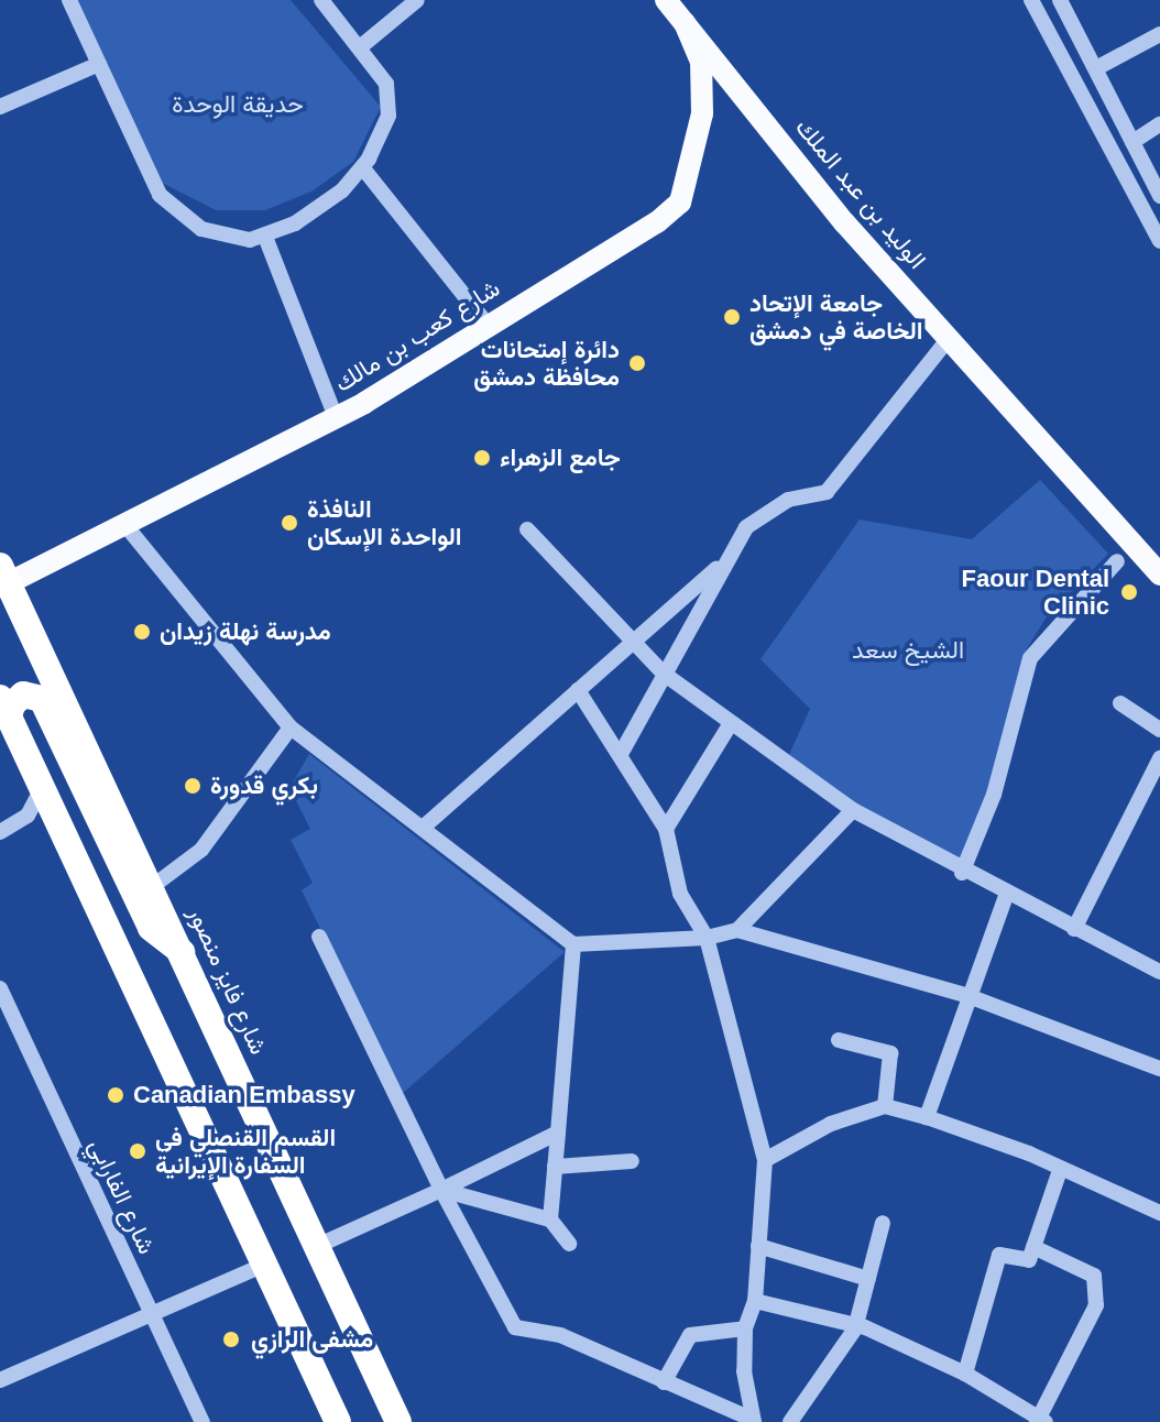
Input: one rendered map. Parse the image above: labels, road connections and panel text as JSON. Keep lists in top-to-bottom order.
{
  "streets": {
    "highway": ["شارع فايز منصور"],
    "main road": ["الوليد بن عبد الملك", "شارع كعب بن مالك"],
    "street": ["شارع الفارابي"]
  },
  "crossings": [
    ["الوليد بن عبد الملك", "شارع كعب بن مالك"],
    ["شارع كعب بن مالك", "شارع فايز منصور"]
  ],
  "parks": ["حديقة الوحدة", "الشيخ سعد"],
  "places": [
    "جامعة الإتحاد الخاصة في دمشق",
    "دائرة إمتحانات محافظة دمشق",
    "جامع الزهراء",
    "النافذة الواحدة الإسكان",
    "Faour Dental Clinic",
    "مدرسة نهلة زيدان",
    "بكري قدورة",
    "Canadian Embassy",
    "القسم القنصلي في السفارة الإيرانية",
    "مشفى الرازي"
  ]
}
